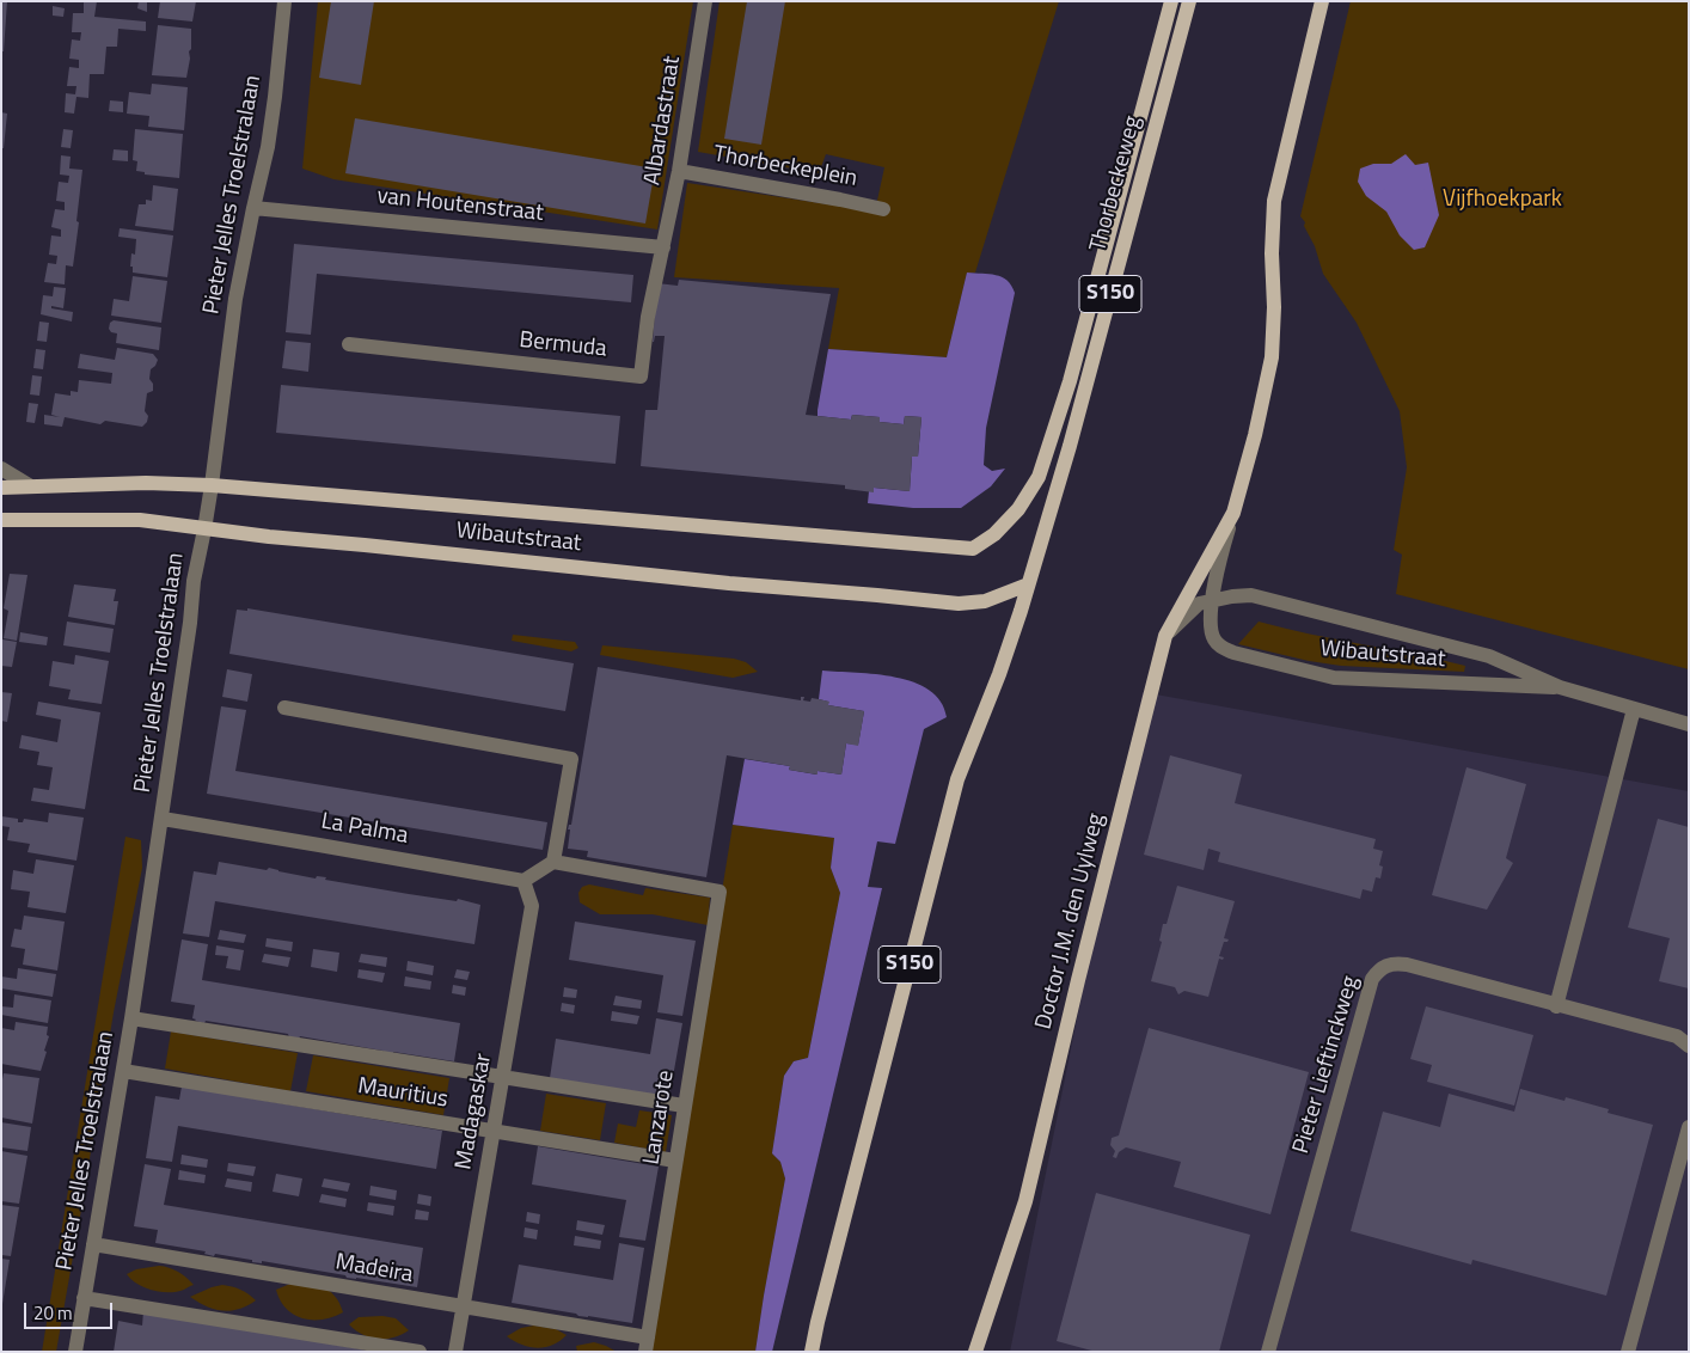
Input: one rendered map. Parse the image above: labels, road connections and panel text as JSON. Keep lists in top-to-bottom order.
{
  "streets": {
    "main road": [
      "Thorbeckeweg",
      "S150",
      "Wibautstraat",
      "Doctor J.M. den Uylweg"
    ],
    "street": [
      "Albardastraat",
      "Thorbeckeplein",
      "Pieter Jelles Troelstralaan",
      "van Houtenstraat",
      "Bermuda",
      "La Palma",
      "Pieter Lieftinckweg",
      "Mauritius",
      "Madagaskar",
      "Lanzarote",
      "Madeira"
    ]
  },
  "crossings": [
    ["Albardastraat", "Thorbeckeplein"],
    ["Albardastraat", "van Houtenstraat"],
    ["Albardastraat", "Bermuda"],
    ["Thorbeckeweg", "S150"],
    ["Thorbeckeweg", "Wibautstraat"],
    ["Pieter Jelles Troelstralaan", "van Houtenstraat"],
    ["Pieter Jelles Troelstralaan", "Wibautstraat"],
    ["Pieter Jelles Troelstralaan", "La Palma"],
    ["Pieter Jelles Troelstralaan", "Mauritius"],
    ["Pieter Jelles Troelstralaan", "Madeira"],
    ["van Houtenstraat", "Bermuda"],
    ["S150", "Wibautstraat"],
    ["Wibautstraat", "Doctor J.M. den Uylweg"],
    ["La Palma", "Madagaskar"],
    ["Mauritius", "Madagaskar"],
    ["Mauritius", "Lanzarote"],
    ["Madagaskar", "Madeira"],
    ["Lanzarote", "Madeira"]
  ],
  "parks": ["Vijfhoekpark"],
  "scale_bar": "20 m"
}
